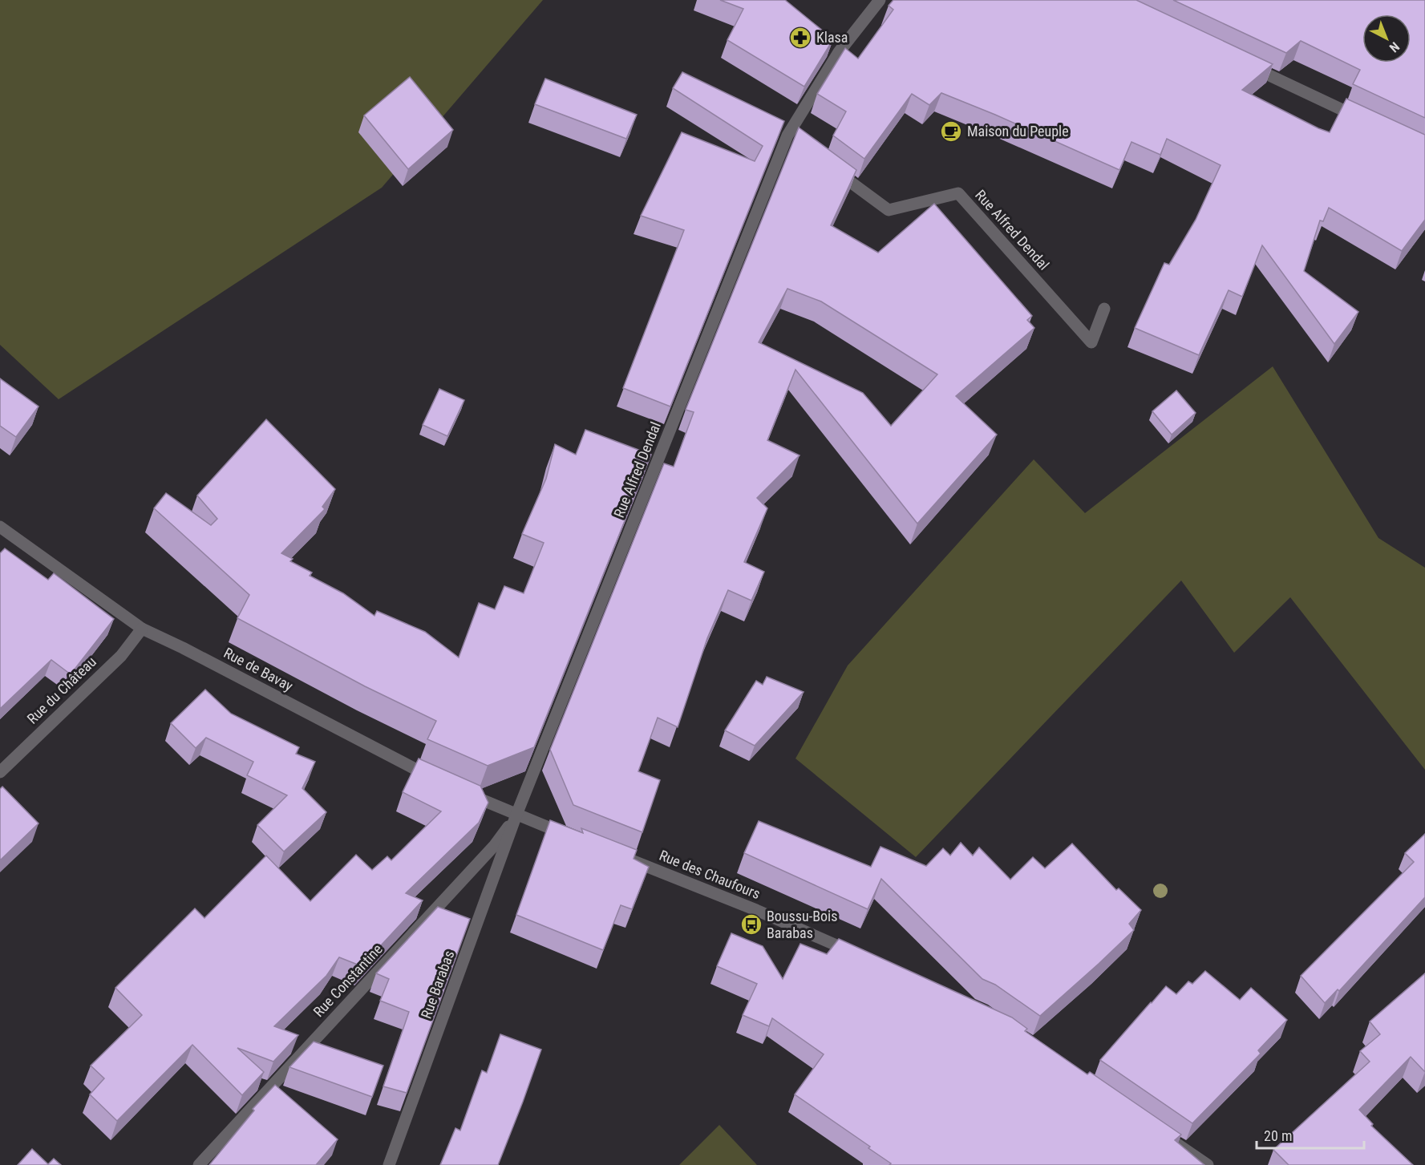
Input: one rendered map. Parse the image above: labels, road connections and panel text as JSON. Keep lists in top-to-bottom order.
{
  "streets": {
    "street": [
      "Rue Alfred Dendal",
      "Rue de Bavay",
      "Rue du Château",
      "Rue des Chaufours",
      "Rue Constantine",
      "Rue Barabas"
    ]
  },
  "crossings": [
    ["Rue Alfred Dendal", "Rue Constantine"],
    ["Rue Alfred Dendal", "Rue Barabas"],
    ["Rue de Bavay", "Rue du Château"],
    ["Rue Constantine", "Rue Barabas"]
  ],
  "places": {
    "pharmacy": ["Klasa"],
    "cafe": ["Maison du Peuple"],
    "bus stop": ["Boussu-Bois Barabas"]
  },
  "scale_bar": "20 m",
  "north": "bottom right"
}
